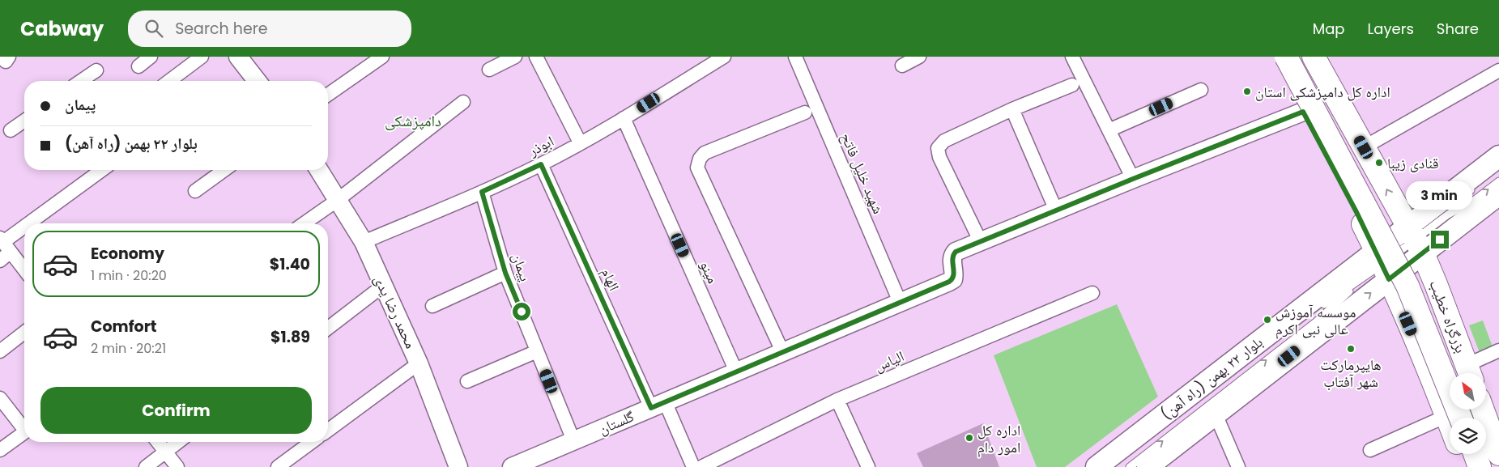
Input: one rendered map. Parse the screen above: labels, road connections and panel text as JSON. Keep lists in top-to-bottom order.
{
  "streets": {
    "highway": ["بزرگراه خطیب"],
    "main road": ["بلوار ۲۲ بهمن (راه آهن)"],
    "street": [
      "ابوذر",
      "شهید خلیل فاتح",
      "پیمان",
      "مینو",
      "الهام",
      "محمد رضا یدی",
      "الیاس",
      "گلستان"
    ]
  },
  "crossings": [
    ["ابوذر", "پیمان"],
    ["ابوذر", "مینو"],
    ["ابوذر", "الهام"],
    ["ابوذر", "محمد رضا یدی"],
    ["شهید خلیل فاتح", "گلستان"],
    ["پیمان", "گلستان"],
    ["مینو", "گلستان"],
    ["الهام", "گلستان"],
    ["بزرگراه خطیب", "بلوار ۲۲ بهمن (راه آهن)"]
  ],
  "districts": ["دامپزشکی"],
  "places": [
    "اداره کل دامپزشکی استان",
    "قنادی زیبا",
    "موسسه آموزش عالی نبی اکرم",
    "هایپرمارکت شهر آفتاب",
    "اداره کل امور دام"
  ],
  "north": "top left",
  "page": {
    "header": "Cabway",
    "search": "Search here",
    "nav": ["Map", "Layers", "Share"],
    "banner": ["پیمان", "بلوار ۲۲ بهمن (راه آهن)"],
    "bubble": "3 min",
    "list": [
      {
        "name": "Economy",
        "note": "1 min · 20:20",
        "value": "$1.40"
      },
      {
        "name": "Comfort",
        "note": "2 min · 20:21",
        "value": "$1.89"
      }
    ],
    "buttons": "Confirm"
  }
}
